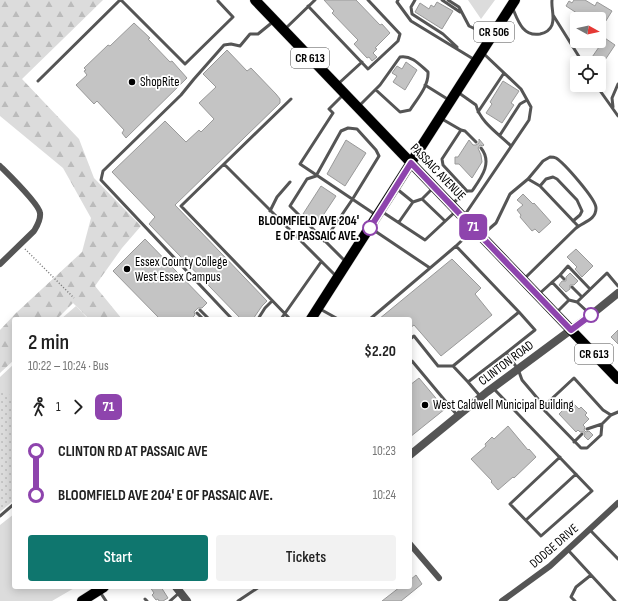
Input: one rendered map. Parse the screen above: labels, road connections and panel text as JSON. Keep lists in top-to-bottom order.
{
  "streets": {
    "main road": ["CR 506", "CR 613", "PASSAIC AVENUE"],
    "street": ["CLINTON ROAD", "DODGE DRIVE"]
  },
  "crossings": [
    ["CR 506", "PASSAIC AVENUE"],
    ["PASSAIC AVENUE", "CLINTON ROAD"]
  ],
  "places": [
    "ShopRite",
    "BLOOMFIELD AVE 204' E OF PASSAIC AVE.",
    "Essex County College West Essex Campus",
    "West Caldwell Municipal Building"
  ],
  "lines": ["bus line 71"],
  "north": "right",
  "page": {
    "on_map": "71",
    "heading": ["2 min", "10:22 – 10:24 · Bus", "$2.20"],
    "legs": ["1", "71"],
    "list": [
      {
        "name": "CLINTON RD AT PASSAIC AVE",
        "value": "10:23"
      },
      {
        "name": "BLOOMFIELD AVE 204' E OF PASSAIC AVE.",
        "value": "10:24"
      }
    ],
    "buttons": ["Start", "Tickets"]
  }
}
